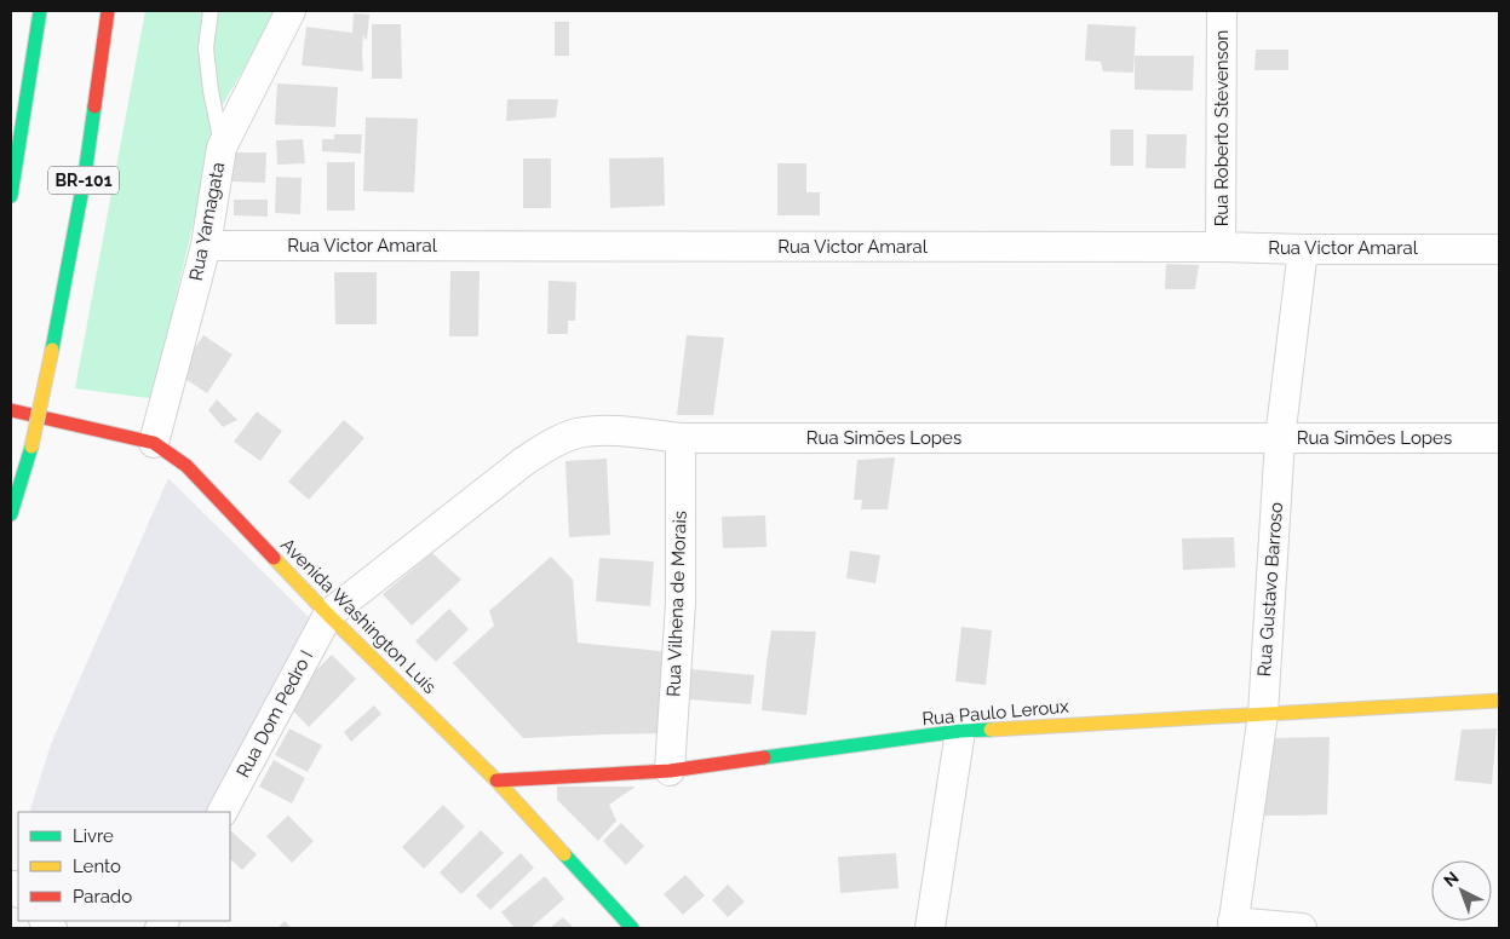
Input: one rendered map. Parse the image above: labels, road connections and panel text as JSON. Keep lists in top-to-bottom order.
{
  "streets": {
    "main road": ["BR-101", "Avenida Washington Luís", "Rua Paulo Leroux"],
    "street": [
      "Rua Roberto Stevenson",
      "Rua Yamagata",
      "Rua Victor Amaral",
      "Rua Simões Lopes",
      "Rua Gustavo Barroso",
      "Rua Vilhena de Morais",
      "Rua Dom Pedro I"
    ]
  },
  "crossings": [
    ["Rua Roberto Stevenson", "Rua Victor Amaral"],
    ["Rua Yamagata", "Rua Victor Amaral"],
    ["Rua Yamagata", "Avenida Washington Luís"],
    ["Rua Victor Amaral", "Rua Gustavo Barroso"],
    ["Rua Simões Lopes", "Rua Gustavo Barroso"],
    ["Rua Simões Lopes", "Rua Vilhena de Morais"],
    ["Rua Simões Lopes", "Avenida Washington Luís"],
    ["Rua Simões Lopes", "Rua Dom Pedro I"],
    ["Rua Gustavo Barroso", "Rua Paulo Leroux"],
    ["Rua Vilhena de Morais", "Rua Paulo Leroux"],
    ["Avenida Washington Luís", "Rua Paulo Leroux"],
    ["Avenida Washington Luís", "Rua Dom Pedro I"]
  ],
  "legend": ["Livre", "Lento", "Parado"],
  "north": "top left"
}
